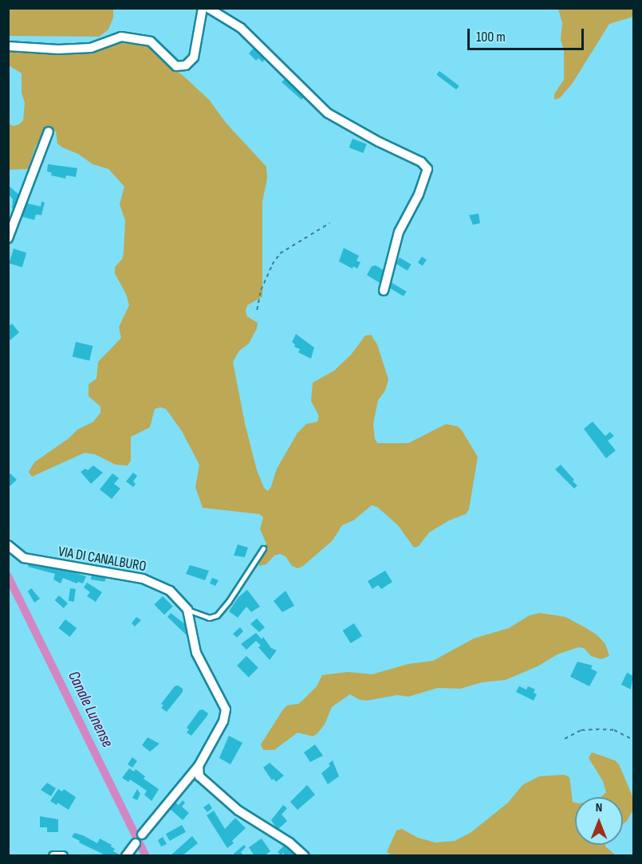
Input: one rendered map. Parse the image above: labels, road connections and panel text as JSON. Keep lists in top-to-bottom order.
{
  "streets": {
    "street": ["VIA DI CANALBURO"]
  },
  "water": ["Canale Lunense"],
  "scale_bar": "100 m",
  "north": "top"
}
